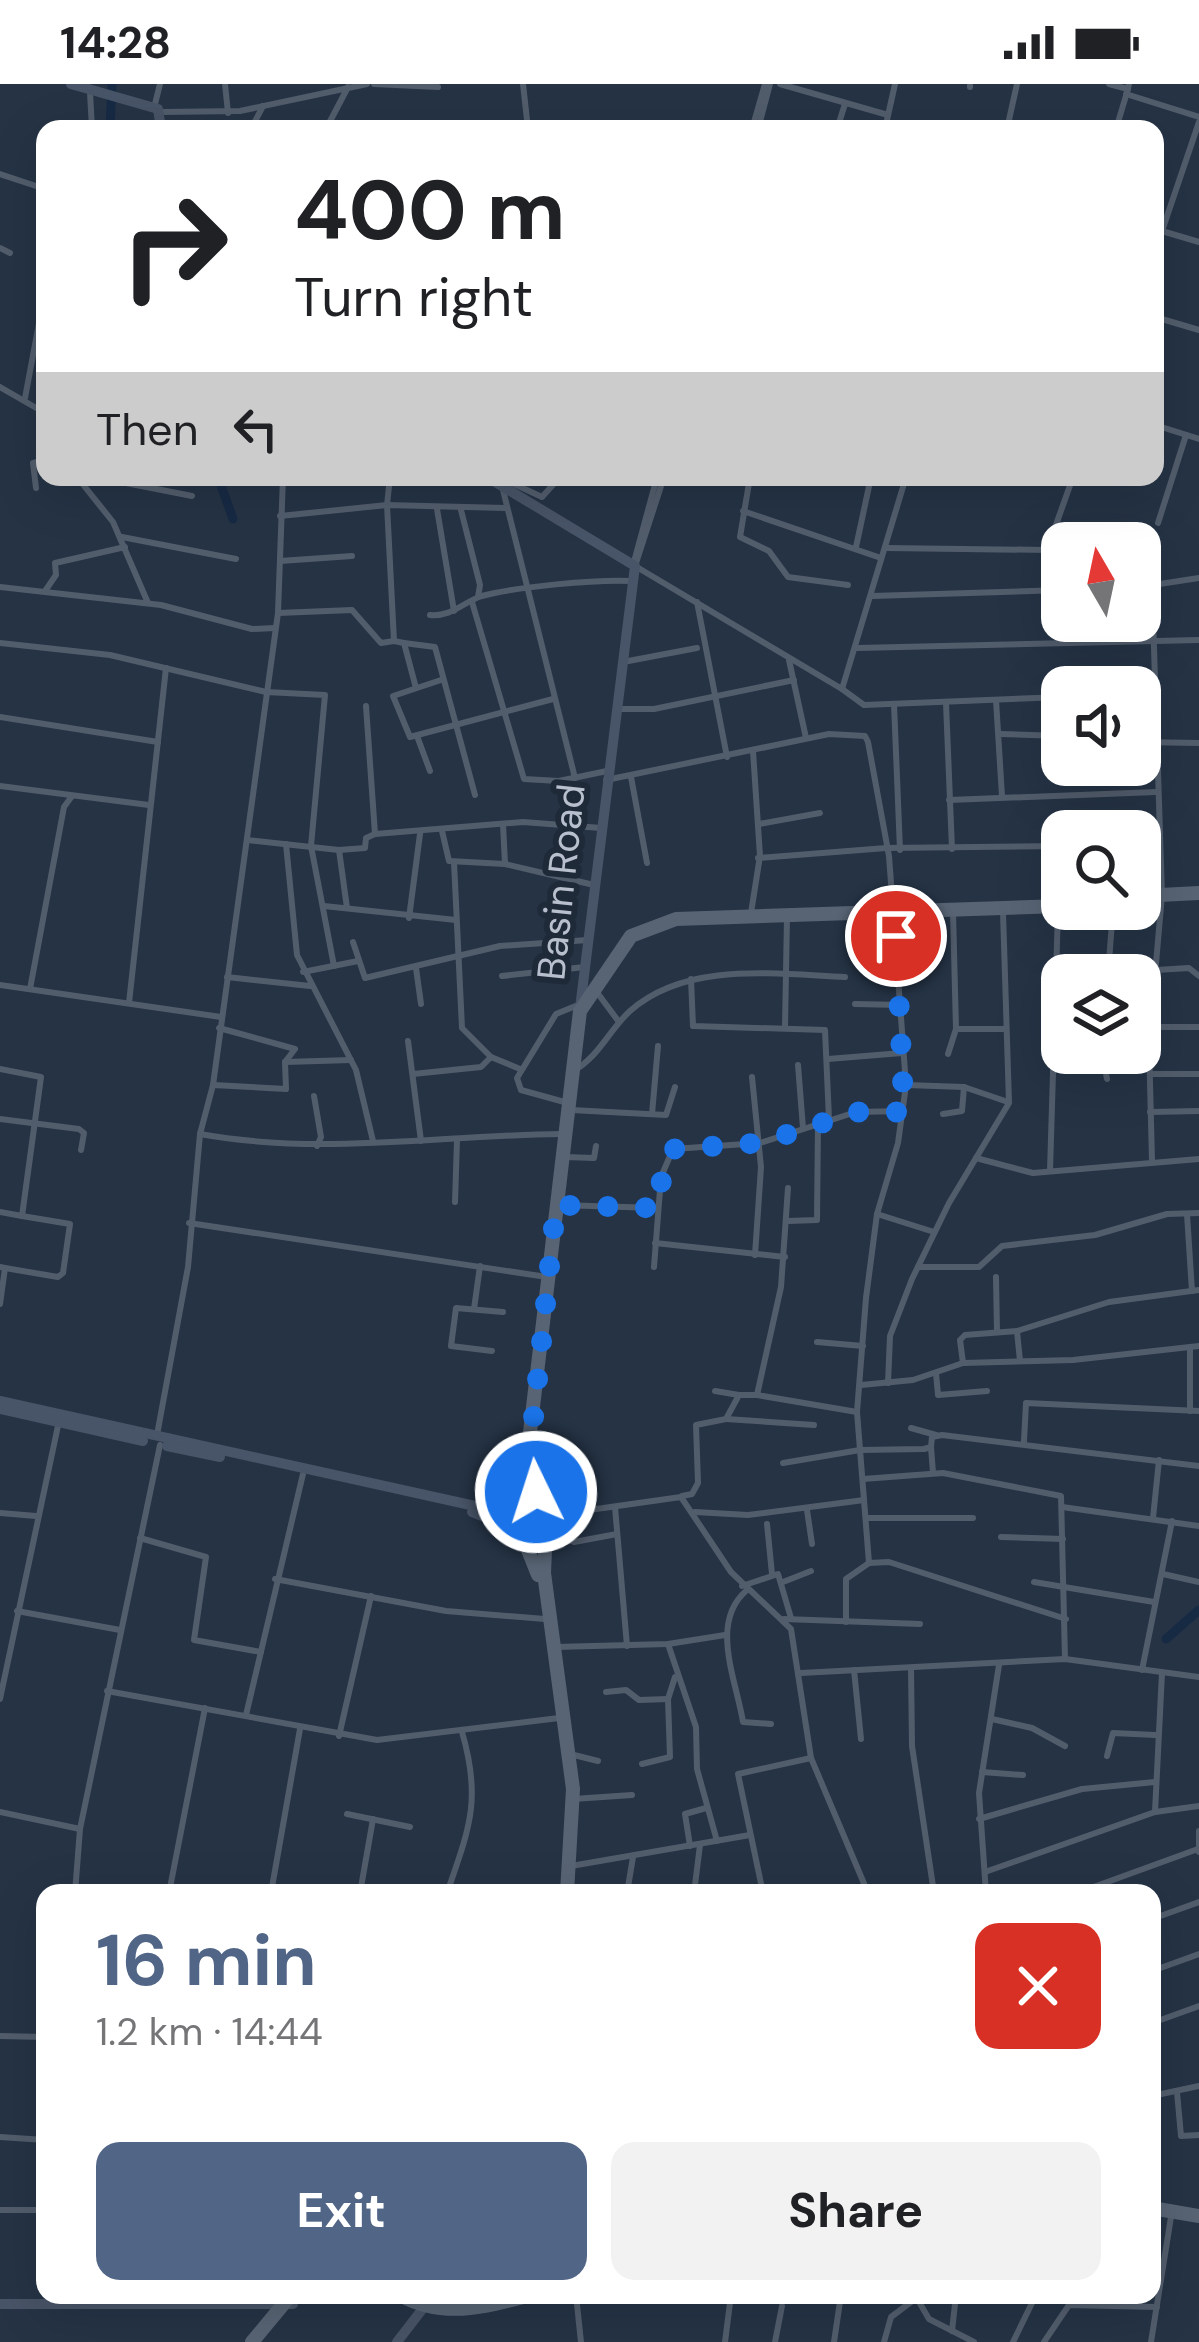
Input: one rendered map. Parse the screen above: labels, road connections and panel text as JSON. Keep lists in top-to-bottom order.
{
  "streets": {
    "main road": ["Basin Road"]
  },
  "north": "top",
  "page": {
    "status": "14:28",
    "turn": ["400 m", "Turn right"],
    "then": "Then",
    "heading": ["16 min", "1.2 km · 14:44"],
    "buttons": ["Exit", "Share"]
  }
}
